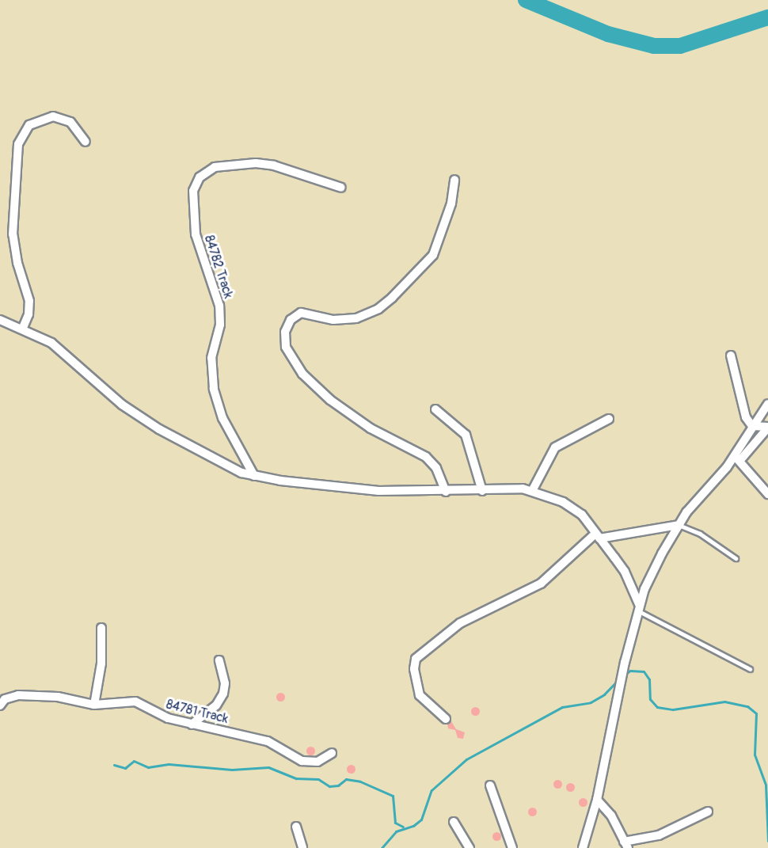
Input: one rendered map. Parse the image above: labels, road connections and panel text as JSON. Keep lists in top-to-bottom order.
{
  "streets": {
    "street": ["84782 Track", "84781 Track"]
  }
}
